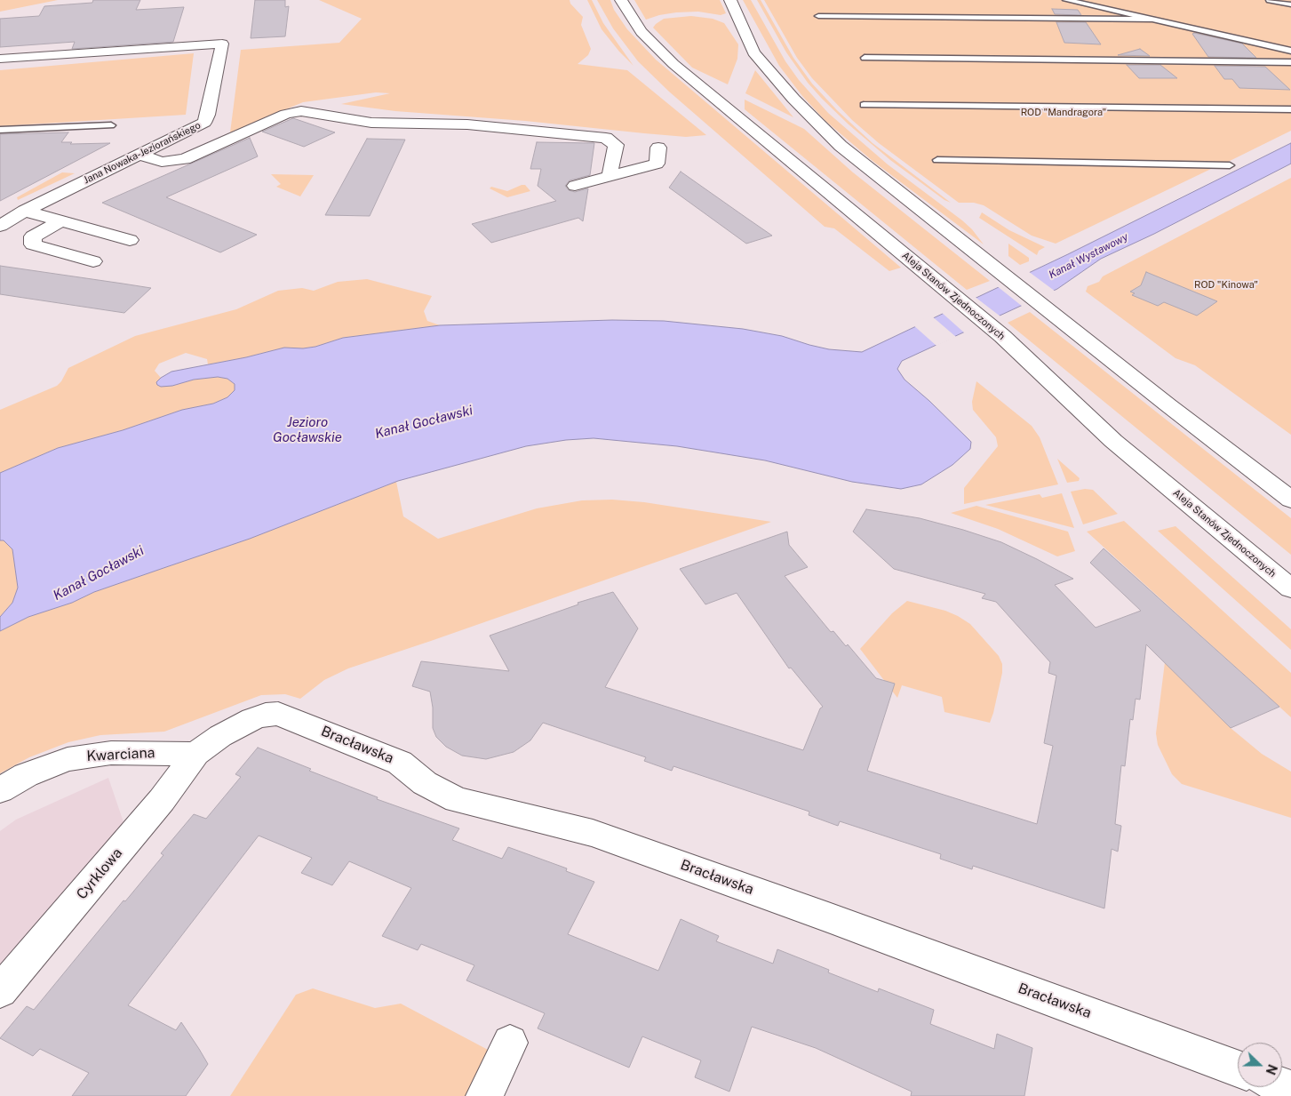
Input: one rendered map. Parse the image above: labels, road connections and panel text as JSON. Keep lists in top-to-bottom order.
{
  "streets": {
    "street": [
      "Jana Nowaka-Jeziorańskiego",
      "Aleja Stanów Zjednoczonych",
      "Bracławska",
      "Kwarciana",
      "Cyrklowa"
    ]
  },
  "crossings": [
    ["Bracławska", "Kwarciana"],
    ["Bracławska", "Cyrklowa"],
    ["Kwarciana", "Cyrklowa"]
  ],
  "water": ["Kanał Wystawowy", "Jezioro Gocławskie", "Kanał Gocławski"],
  "parks": ["ROD \"Mandragora\"", "ROD \"Kinowa\""],
  "north": "right"
}
